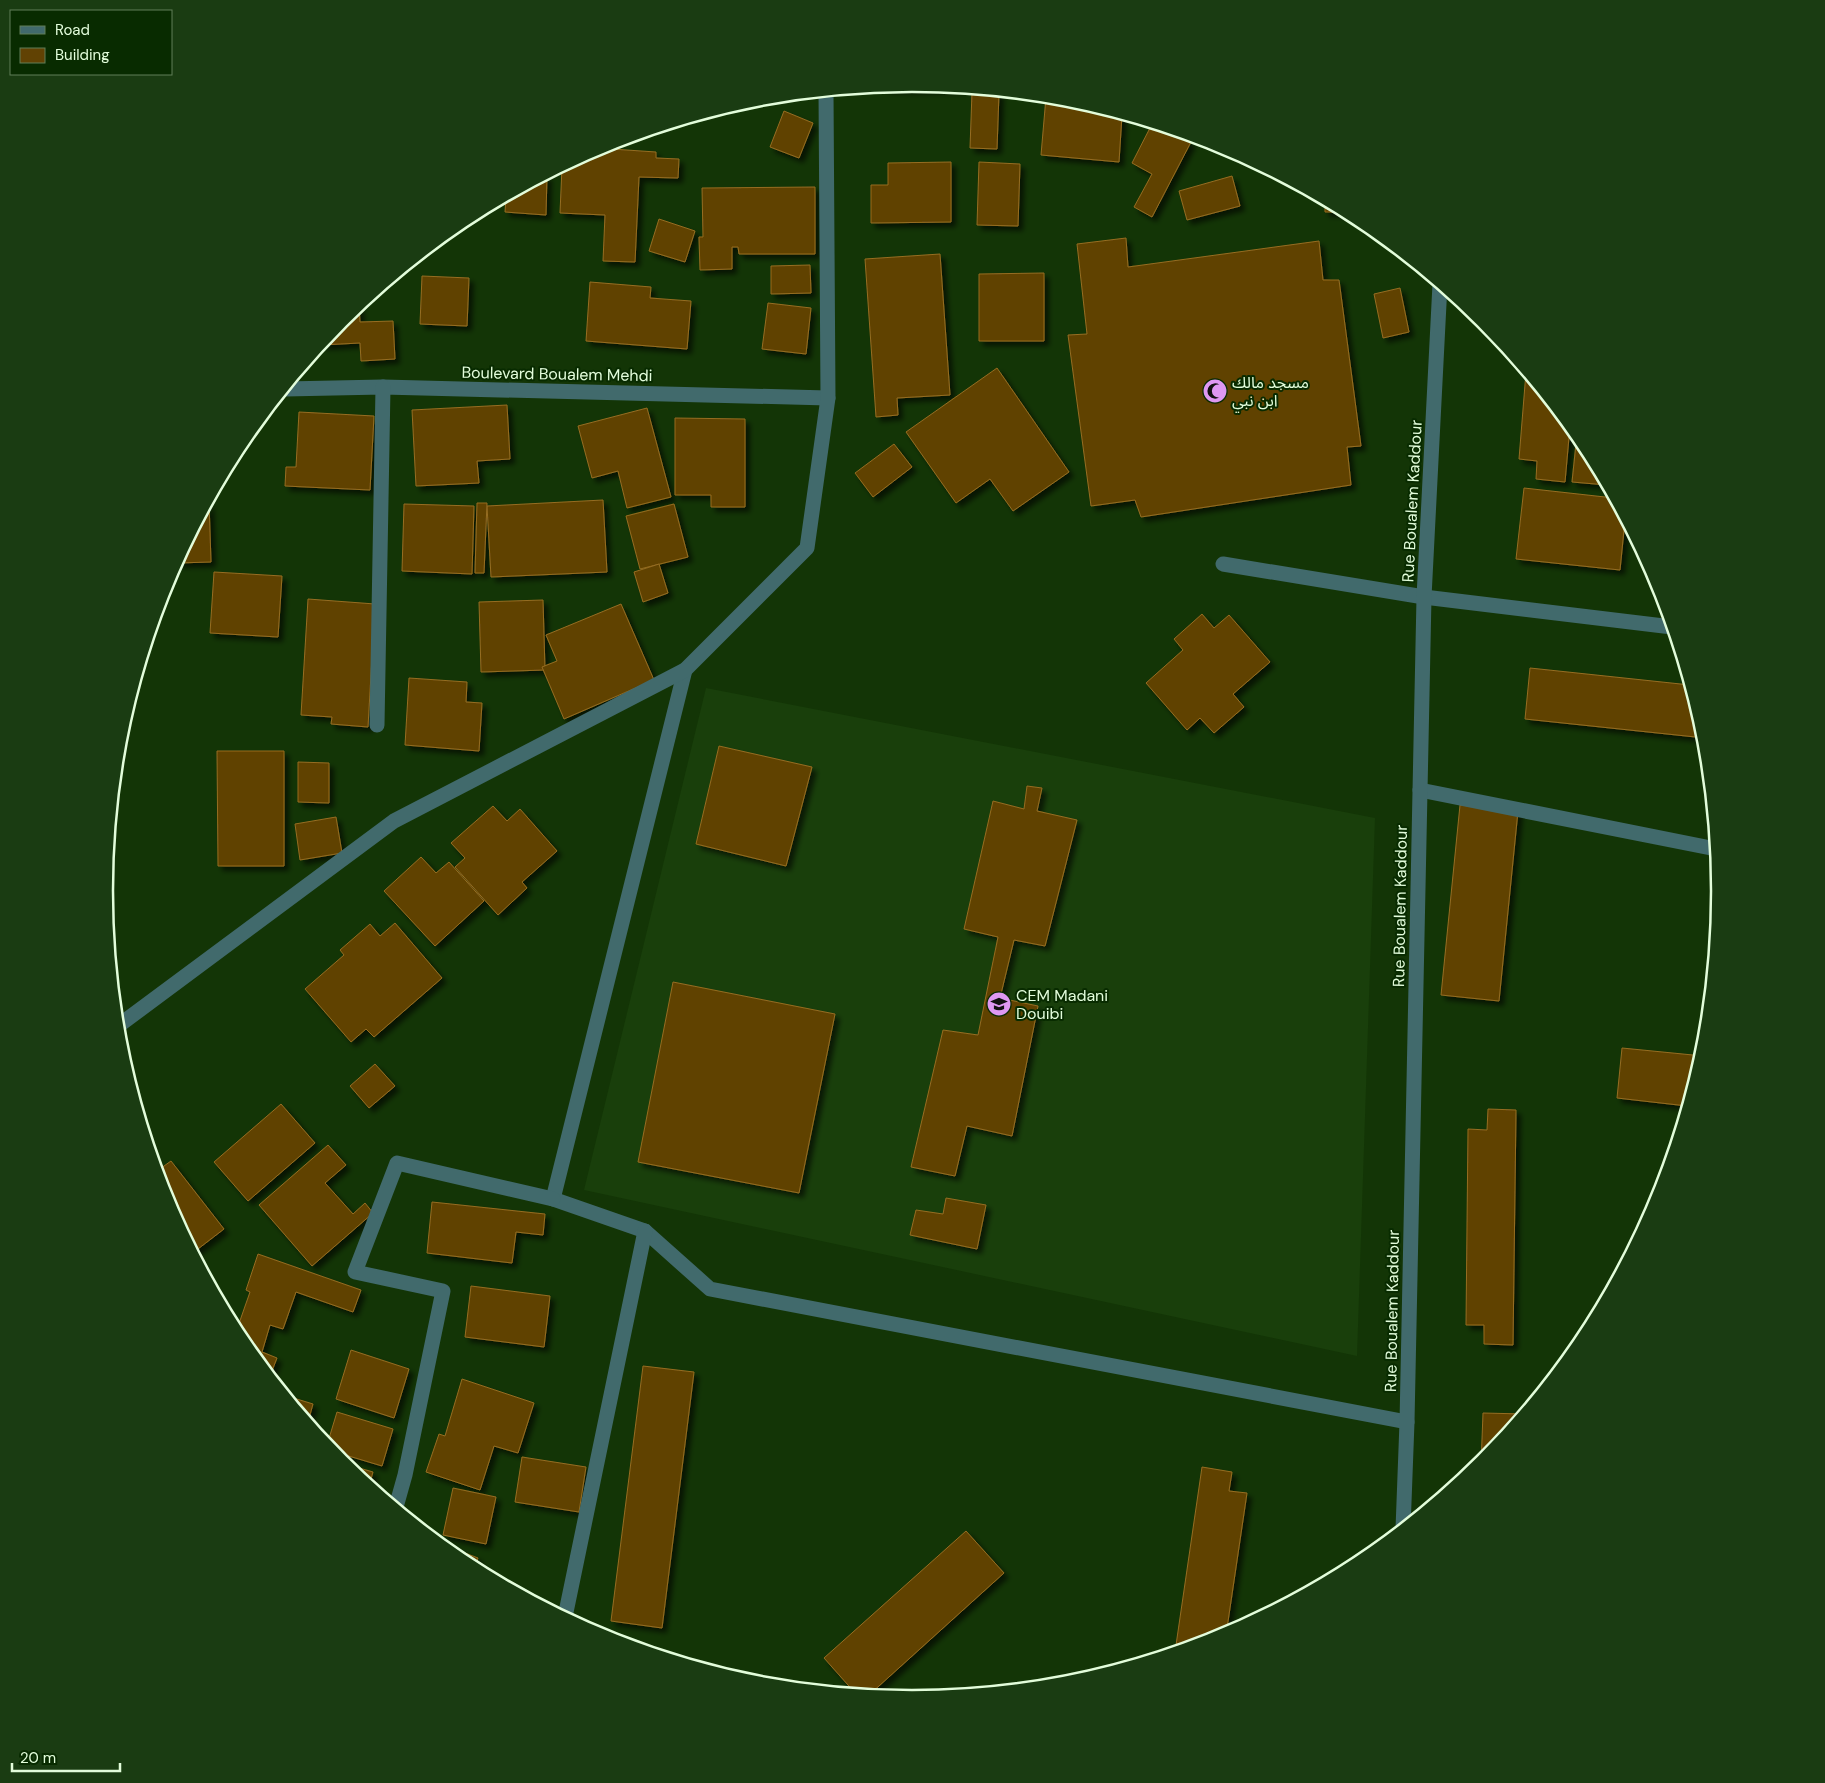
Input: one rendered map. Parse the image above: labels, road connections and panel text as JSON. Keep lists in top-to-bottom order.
{
  "streets": {
    "street": ["Boulevard Boualem Mehdi", "Rue Boualem Kaddour"]
  },
  "places": {
    "mosque": ["مسجد مالك ابن نبي"],
    "school or university": ["CEM Madani Douibi"]
  },
  "legend": ["Road", "Building"],
  "scale_bar": "20 m"
}
